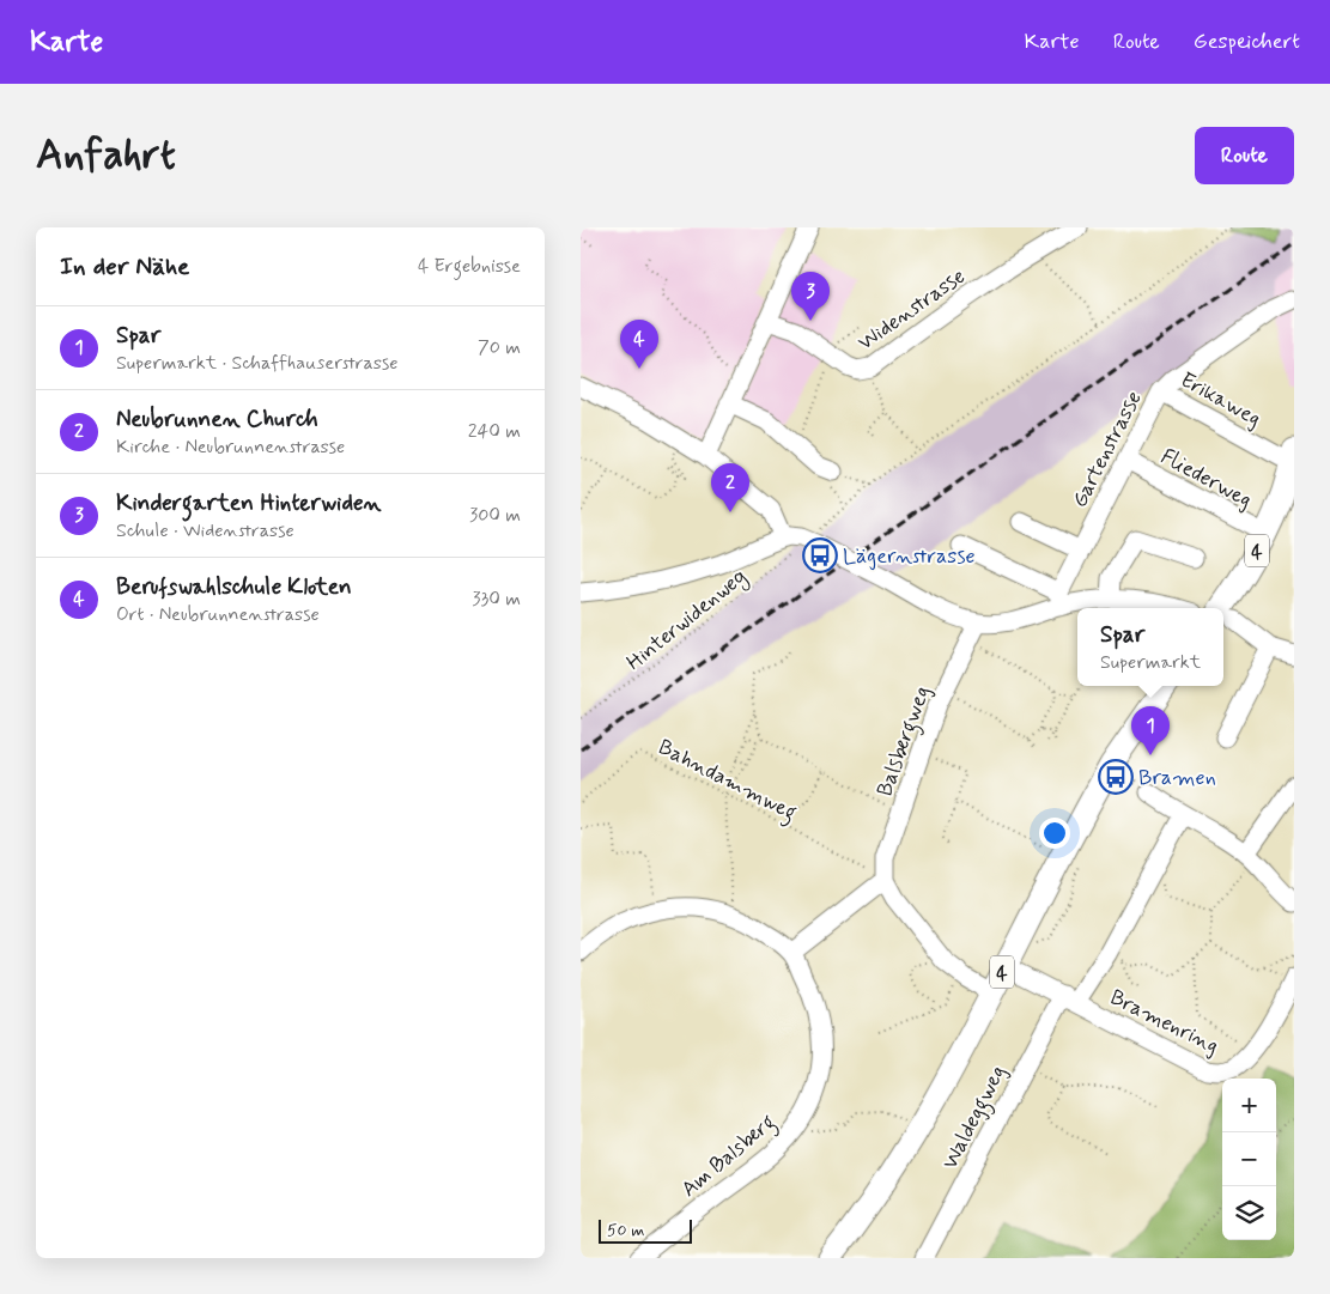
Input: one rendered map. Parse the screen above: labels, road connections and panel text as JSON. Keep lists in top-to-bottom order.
{
  "streets": {
    "main road": ["4"],
    "street": [
      "Widenstrasse",
      "Erikaweg",
      "Gartenstrasse",
      "Fliederweg",
      "Balsbergweg",
      "Bramenring",
      "Waldeggweg",
      "Am Balsberg"
    ],
    "path": ["Hinterwidenweg", "Bahndammweg"]
  },
  "crossings": [
    ["Erikaweg", "Gartenstrasse"],
    ["Erikaweg", "4"],
    ["Gartenstrasse", "Fliederweg"],
    ["Fliederweg", "4"],
    ["4", "Bramenring"],
    ["Balsbergweg", "Bahndammweg"],
    ["Bramenring", "Waldeggweg"]
  ],
  "places": {
    "bus stop": ["Lägernstrasse", "Bramen"]
  },
  "scale_bar": "50 m",
  "page": {
    "header": "Karte",
    "nav": ["Karte", "Route", "Gespeichert"],
    "buttons": "Route",
    "title": "Anfahrt",
    "heading": ["In der Nähe", "4 Ergebnisse"],
    "pins": [
      "3",
      "4",
      "2",
      "1"
    ],
    "list": [
      {
        "mark": "1",
        "name": "Spar",
        "note": "Supermarkt · Schaffhauserstrasse",
        "value": "70 m"
      },
      {
        "mark": "2",
        "name": "Neubrunnen Church",
        "note": "Kirche · Neubrunnenstrasse",
        "value": "240 m"
      },
      {
        "mark": "3",
        "name": "Kindergarten Hinterwiden",
        "note": "Schule · Widenstrasse",
        "value": "300 m"
      },
      {
        "mark": "4",
        "name": "Berufswahlschule Kloten",
        "note": "Ort · Neubrunnenstrasse",
        "value": "330 m"
      }
    ],
    "popup": ["Spar", "Supermarkt"],
    "map_buttons": ["+", "−"],
    "scale": "50 m"
  }
}
